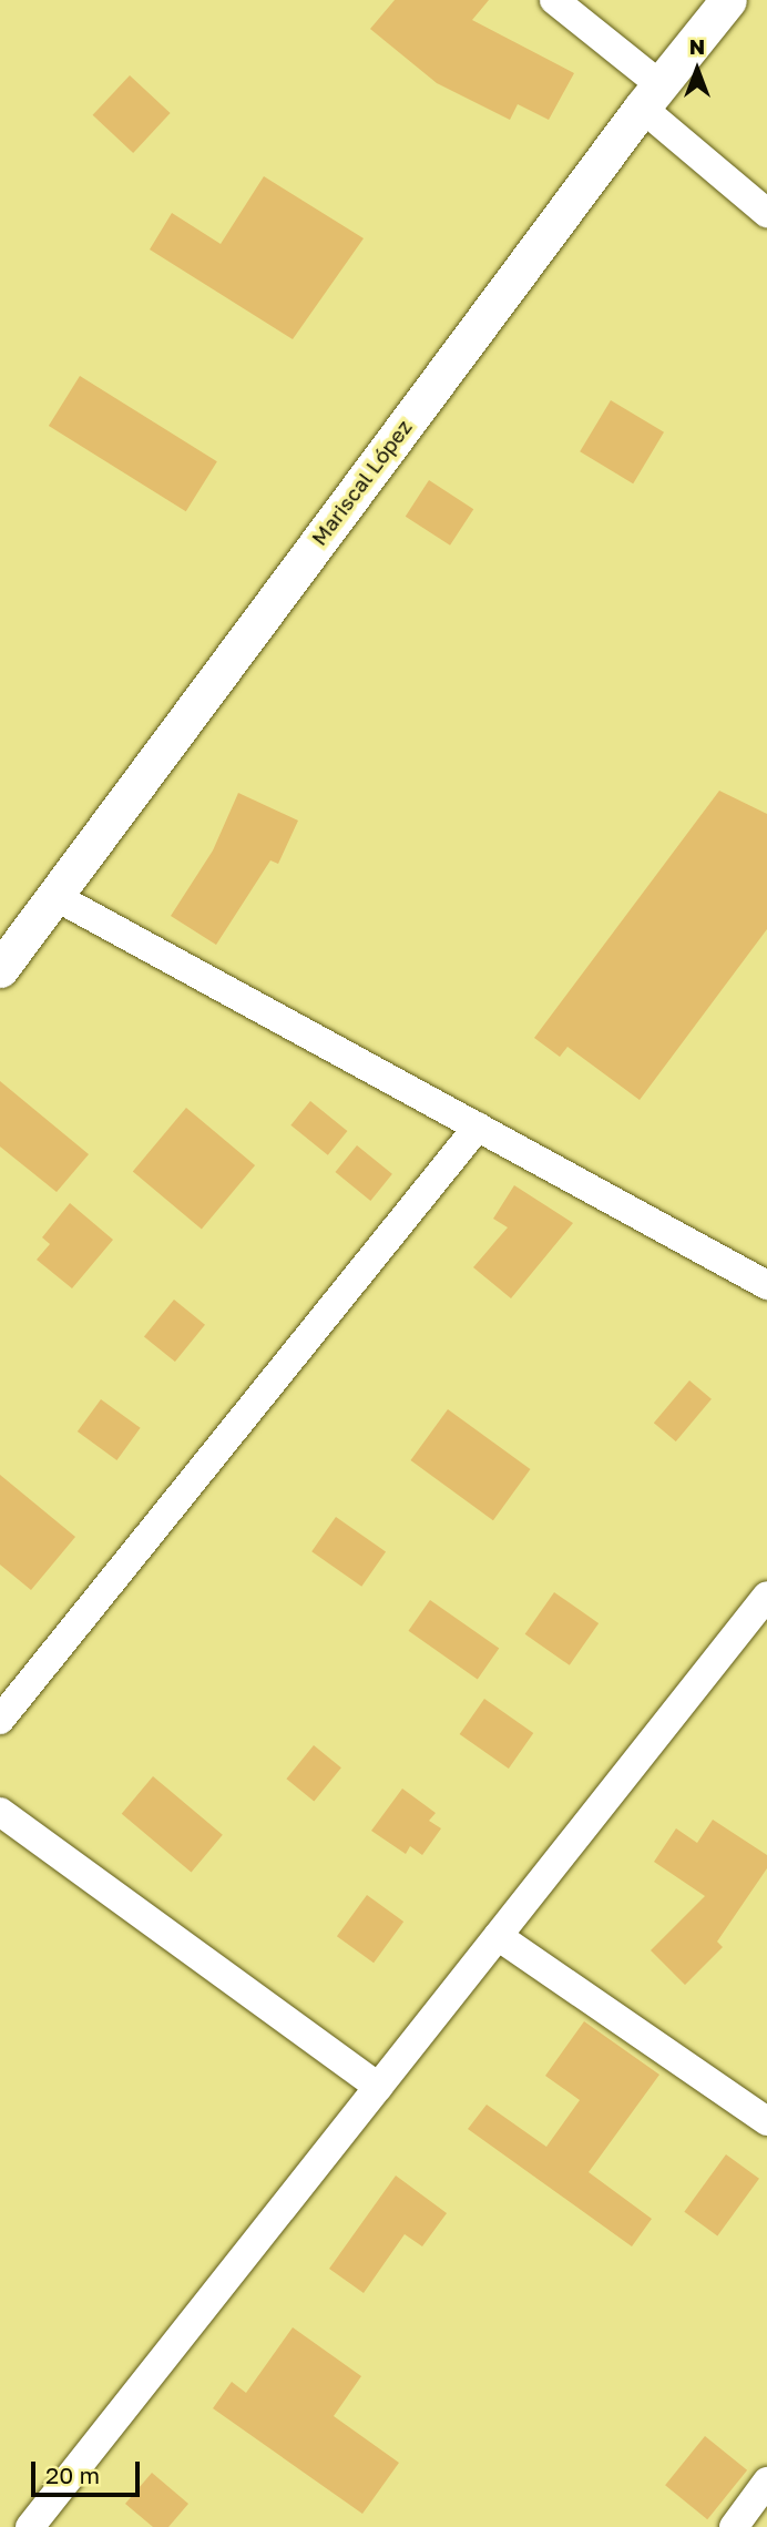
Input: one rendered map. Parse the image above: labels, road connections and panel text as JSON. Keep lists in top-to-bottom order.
{
  "streets": {
    "street": ["Mariscal López"]
  },
  "scale_bar": "20 m",
  "north": "top"
}
